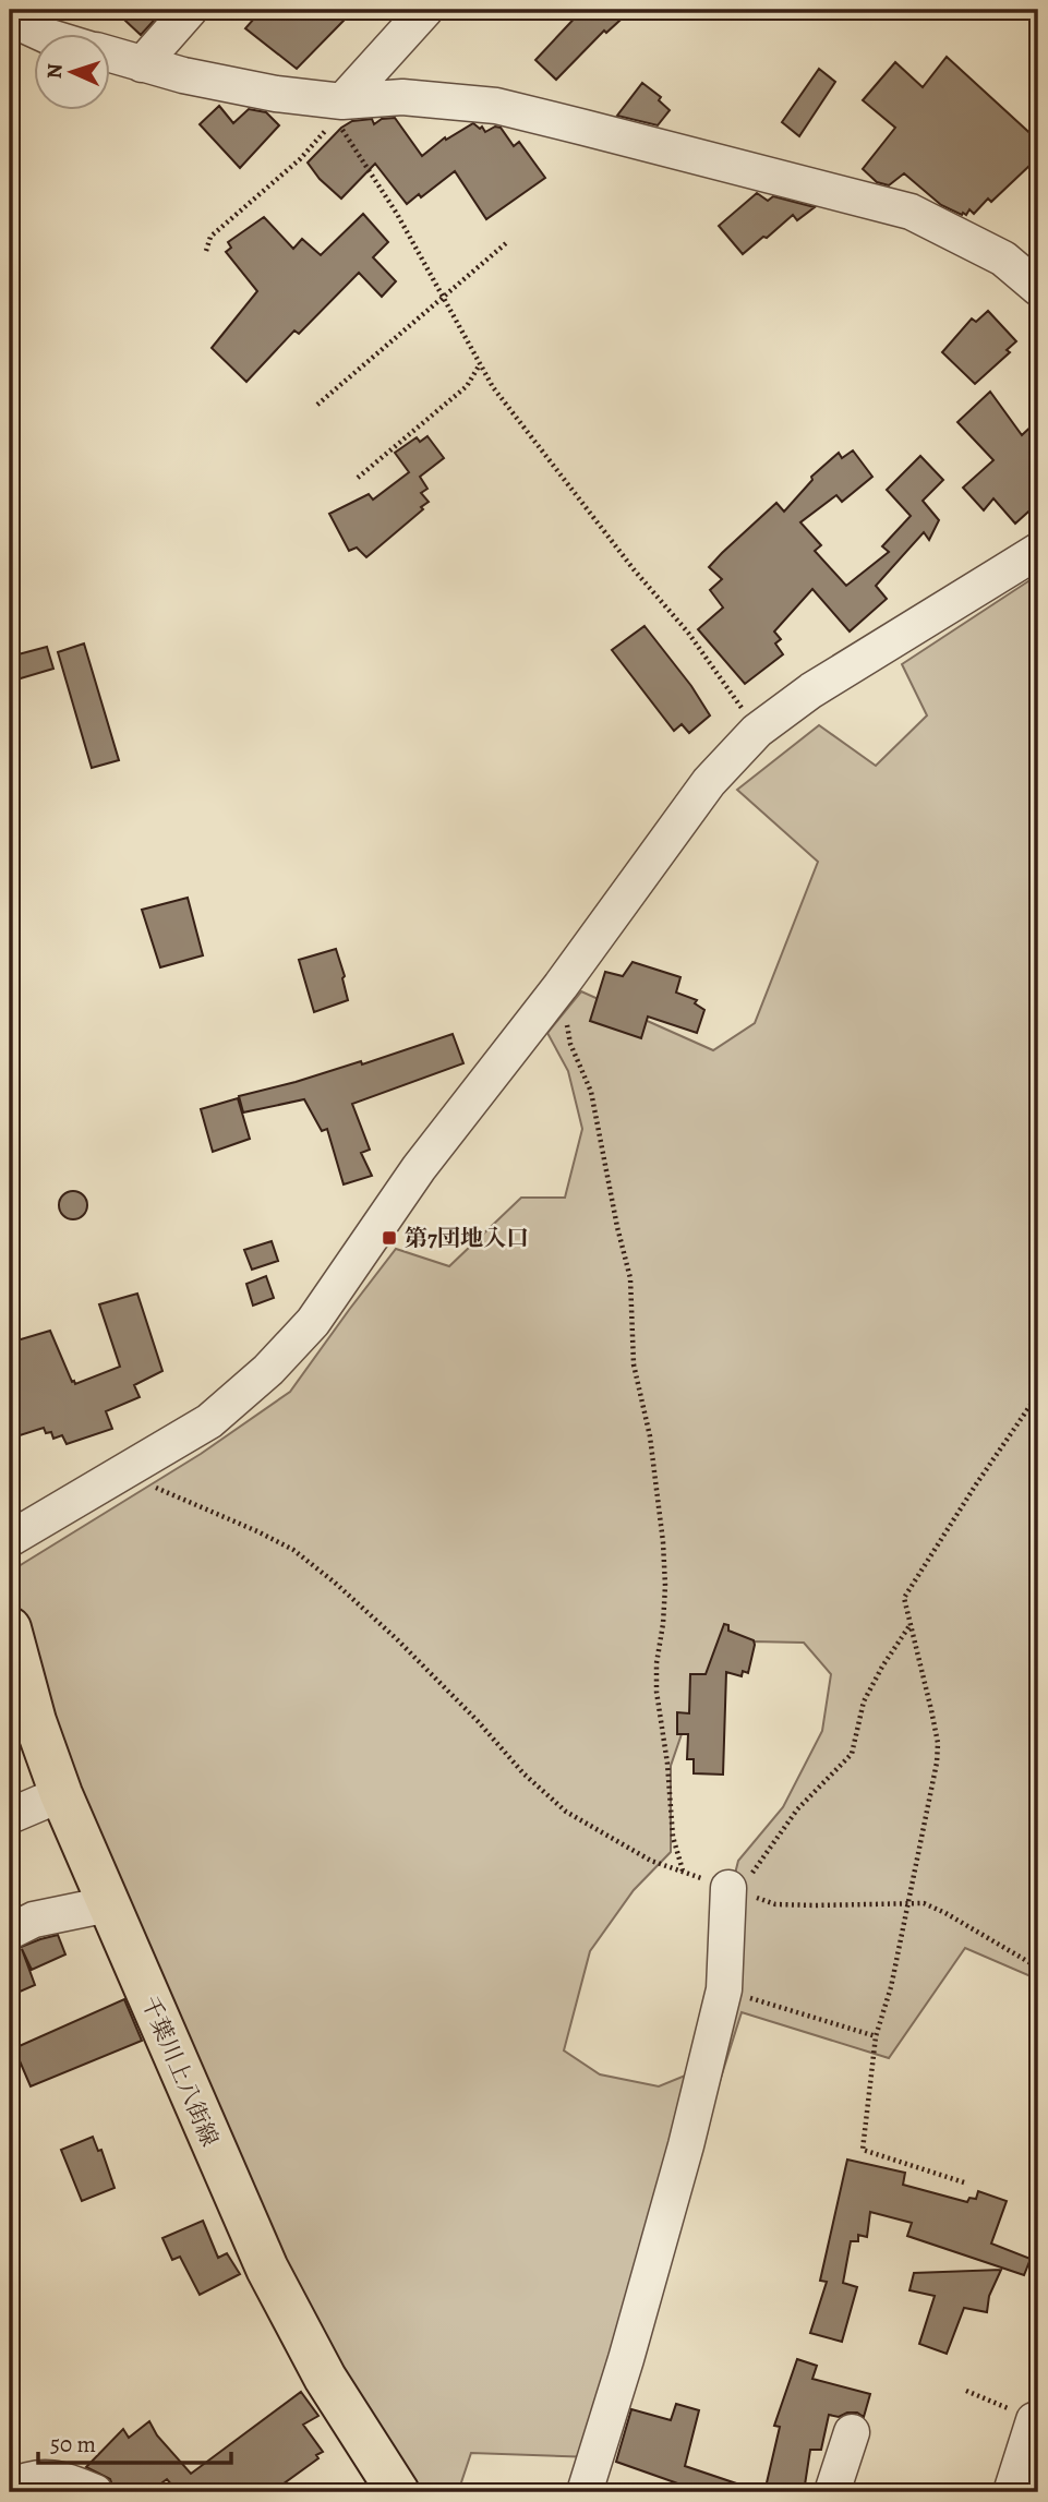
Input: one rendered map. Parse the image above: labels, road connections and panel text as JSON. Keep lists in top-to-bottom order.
{
  "streets": {
    "main road": ["千葉川上八街線"]
  },
  "places": {
    "transit": ["第7団地入口"]
  },
  "scale_bar": "50 m",
  "north": "left"
}
